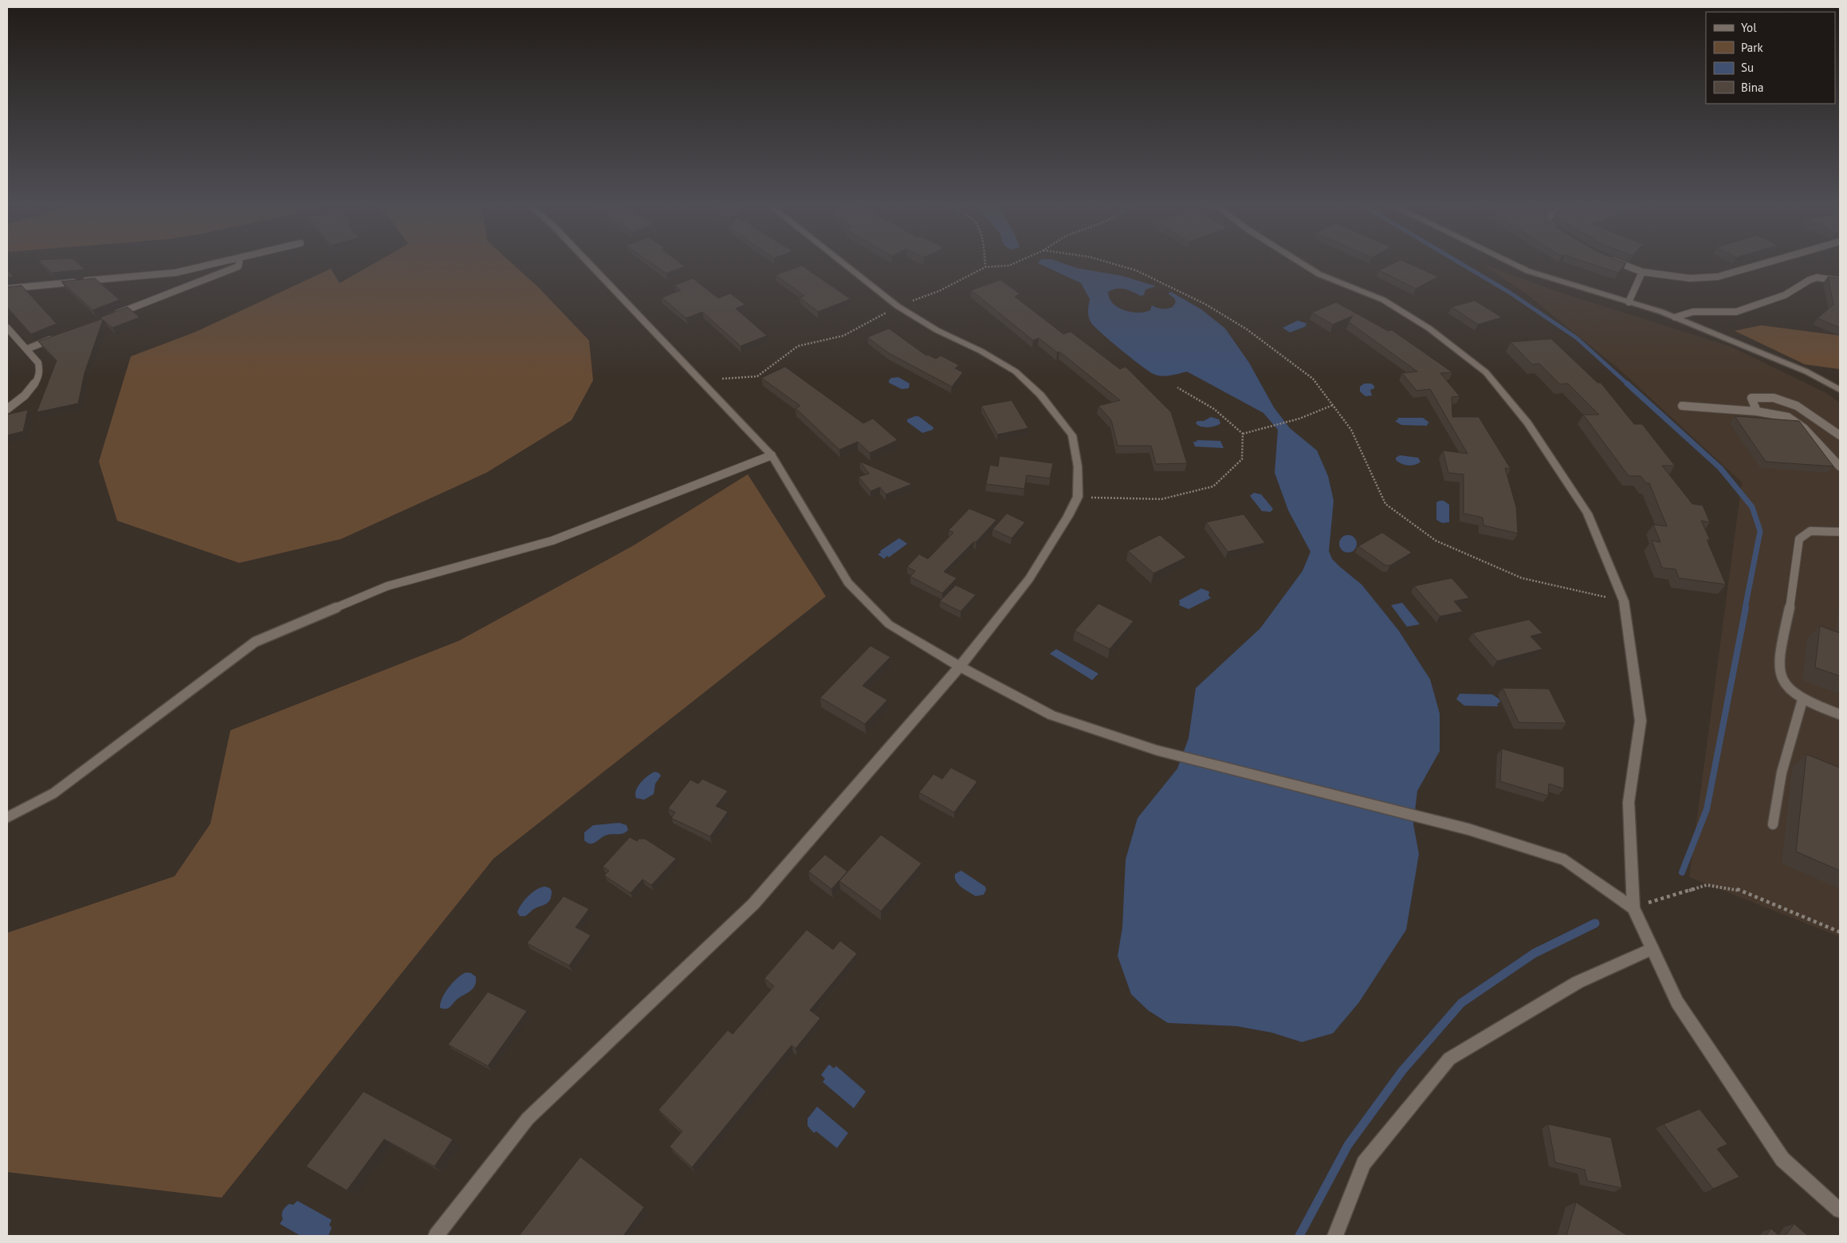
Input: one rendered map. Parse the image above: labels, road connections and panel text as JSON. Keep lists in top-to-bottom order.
{
  "legend": [
    "Yol",
    "Park",
    "Su",
    "Bina"
  ]
}
